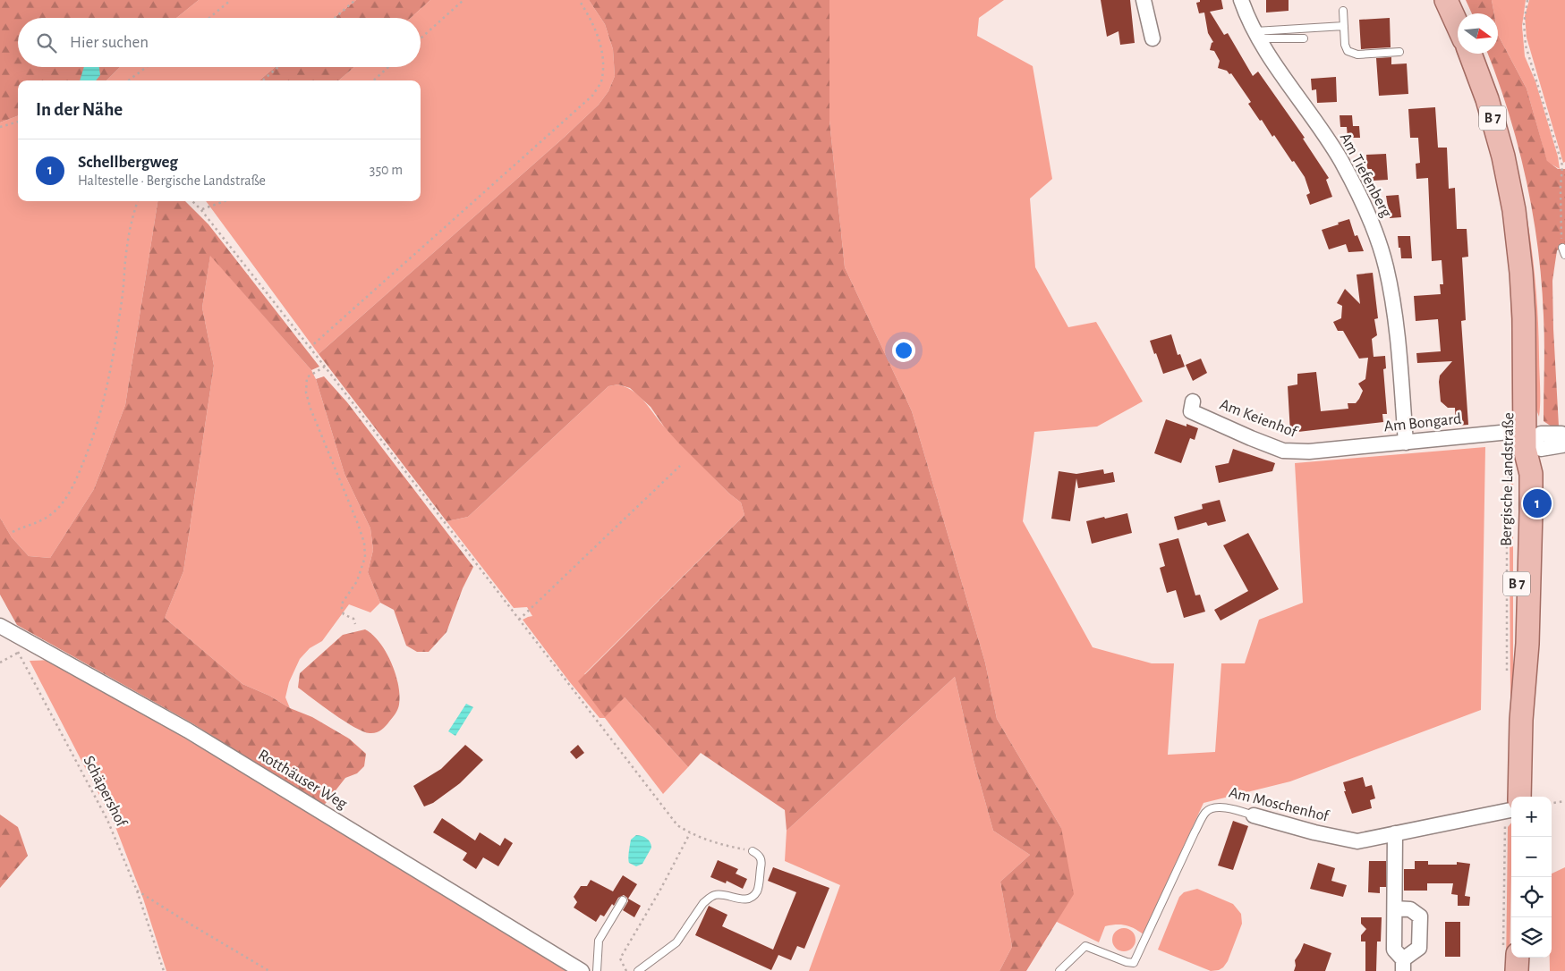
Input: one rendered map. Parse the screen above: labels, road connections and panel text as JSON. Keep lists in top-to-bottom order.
{
  "streets": {
    "main road": ["B 7", "Bergische Landstraße"],
    "street": [
      "Am Tiefenberg",
      "Am Keienhof",
      "Am Bongard",
      "Rotthäuser Weg",
      "Am Moschenhof"
    ],
    "path": ["Schäpershof"]
  },
  "crossings": [
    ["Am Tiefenberg", "Am Bongard"],
    ["Am Keienhof", "Am Bongard"],
    ["Am Bongard", "Bergische Landstraße"],
    ["Rotthäuser Weg", "Schäpershof"]
  ],
  "north": "right",
  "page": {
    "search": "Hier suchen",
    "heading": "In der Nähe",
    "list": [
      {
        "mark": "1",
        "name": "Schellbergweg",
        "note": "Haltestelle · Bergische Landstraße",
        "value": "350 m"
      }
    ],
    "pins": "1",
    "map_buttons": ["+", "−"]
  }
}
